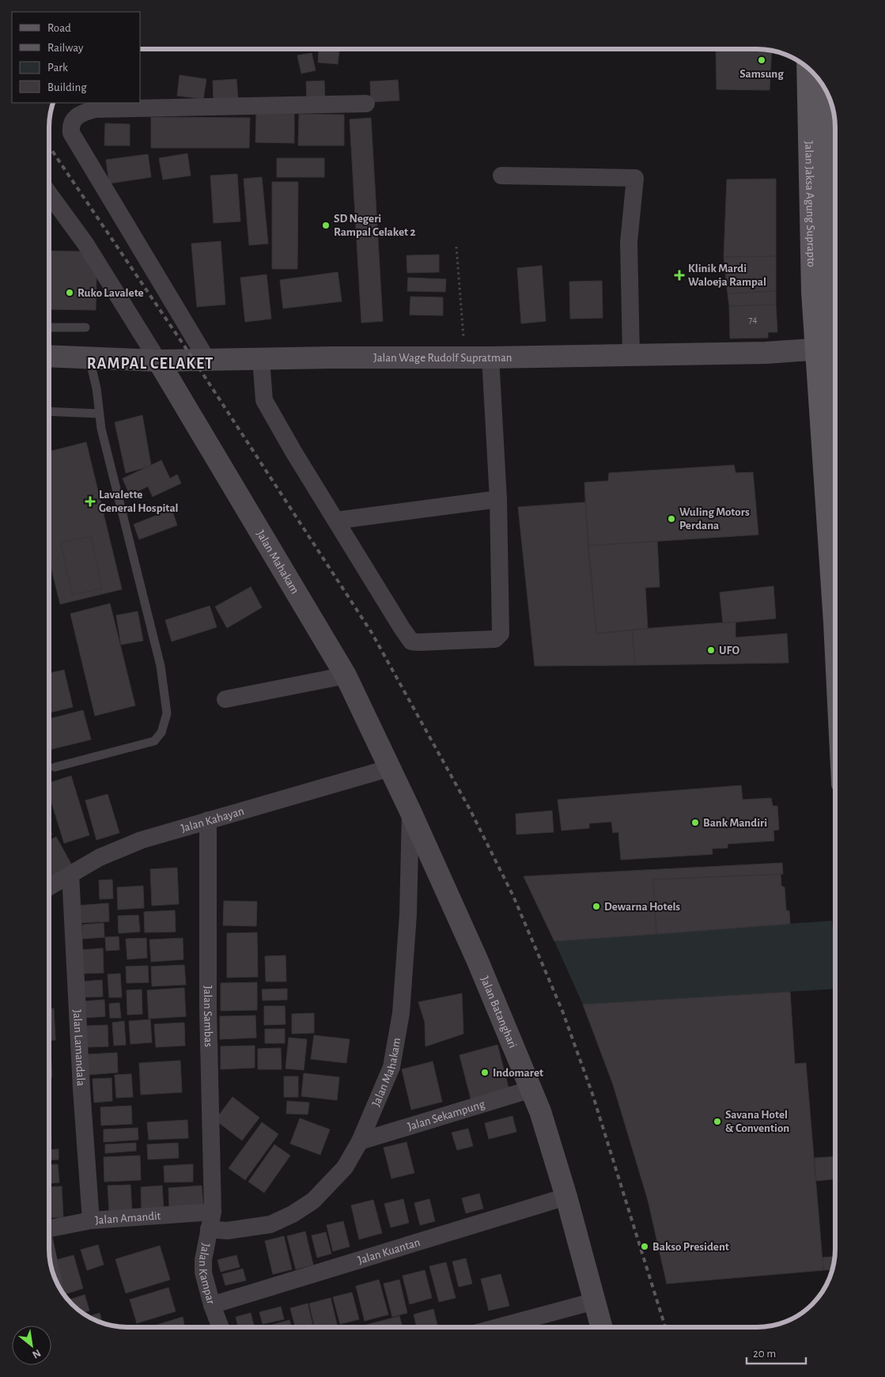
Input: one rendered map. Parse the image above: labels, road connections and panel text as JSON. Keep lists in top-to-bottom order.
{
  "streets": {
    "main road": ["Jalan Jaksa Agung Suprapto"],
    "street": [
      "Jalan Wage Rudolf Supratman",
      "Jalan Mahakam",
      "Jalan Kahayan",
      "Jalan Batanghari",
      "Jalan Sambas",
      "Jalan Lamandala",
      "Jalan Sekampung",
      "Jalan Amandit",
      "Jalan Kuantan",
      "Jalan Kampar"
    ]
  },
  "crossings": [
    ["Jalan Jaksa Agung Suprapto", "Jalan Wage Rudolf Supratman"],
    ["Jalan Wage Rudolf Supratman", "Jalan Mahakam"],
    ["Jalan Mahakam", "Jalan Kahayan"],
    ["Jalan Mahakam", "Jalan Batanghari"],
    ["Jalan Mahakam", "Jalan Sekampung"],
    ["Jalan Mahakam", "Jalan Kampar"],
    ["Jalan Kahayan", "Jalan Batanghari"],
    ["Jalan Kahayan", "Jalan Sambas"],
    ["Jalan Kahayan", "Jalan Lamandala"],
    ["Jalan Batanghari", "Jalan Sekampung"],
    ["Jalan Batanghari", "Jalan Kuantan"],
    ["Jalan Sambas", "Jalan Amandit"],
    ["Jalan Sambas", "Jalan Kampar"],
    ["Jalan Lamandala", "Jalan Amandit"],
    ["Jalan Amandit", "Jalan Kampar"],
    ["Jalan Kuantan", "Jalan Kampar"]
  ],
  "districts": ["RAMPAL CELAKET"],
  "places": {
    "other": [
      "Samsung",
      "SD Negeri Rampal Celaket 2",
      "Ruko Lavalete",
      "Wuling Motors Perdana",
      "UFO",
      "Bank Mandiri",
      "Dewarna Hotels",
      "Indomaret",
      "Savana Hotel & Convention",
      "Bakso President"
    ],
    "health": ["Klinik Mardi Waloeja Rampal", "Lavalette General Hospital"]
  },
  "house_numbers": ["74"],
  "legend": [
    "Road",
    "Railway",
    "Park",
    "Building"
  ],
  "scale_bar": "20 m",
  "north": "bottom right"
}
